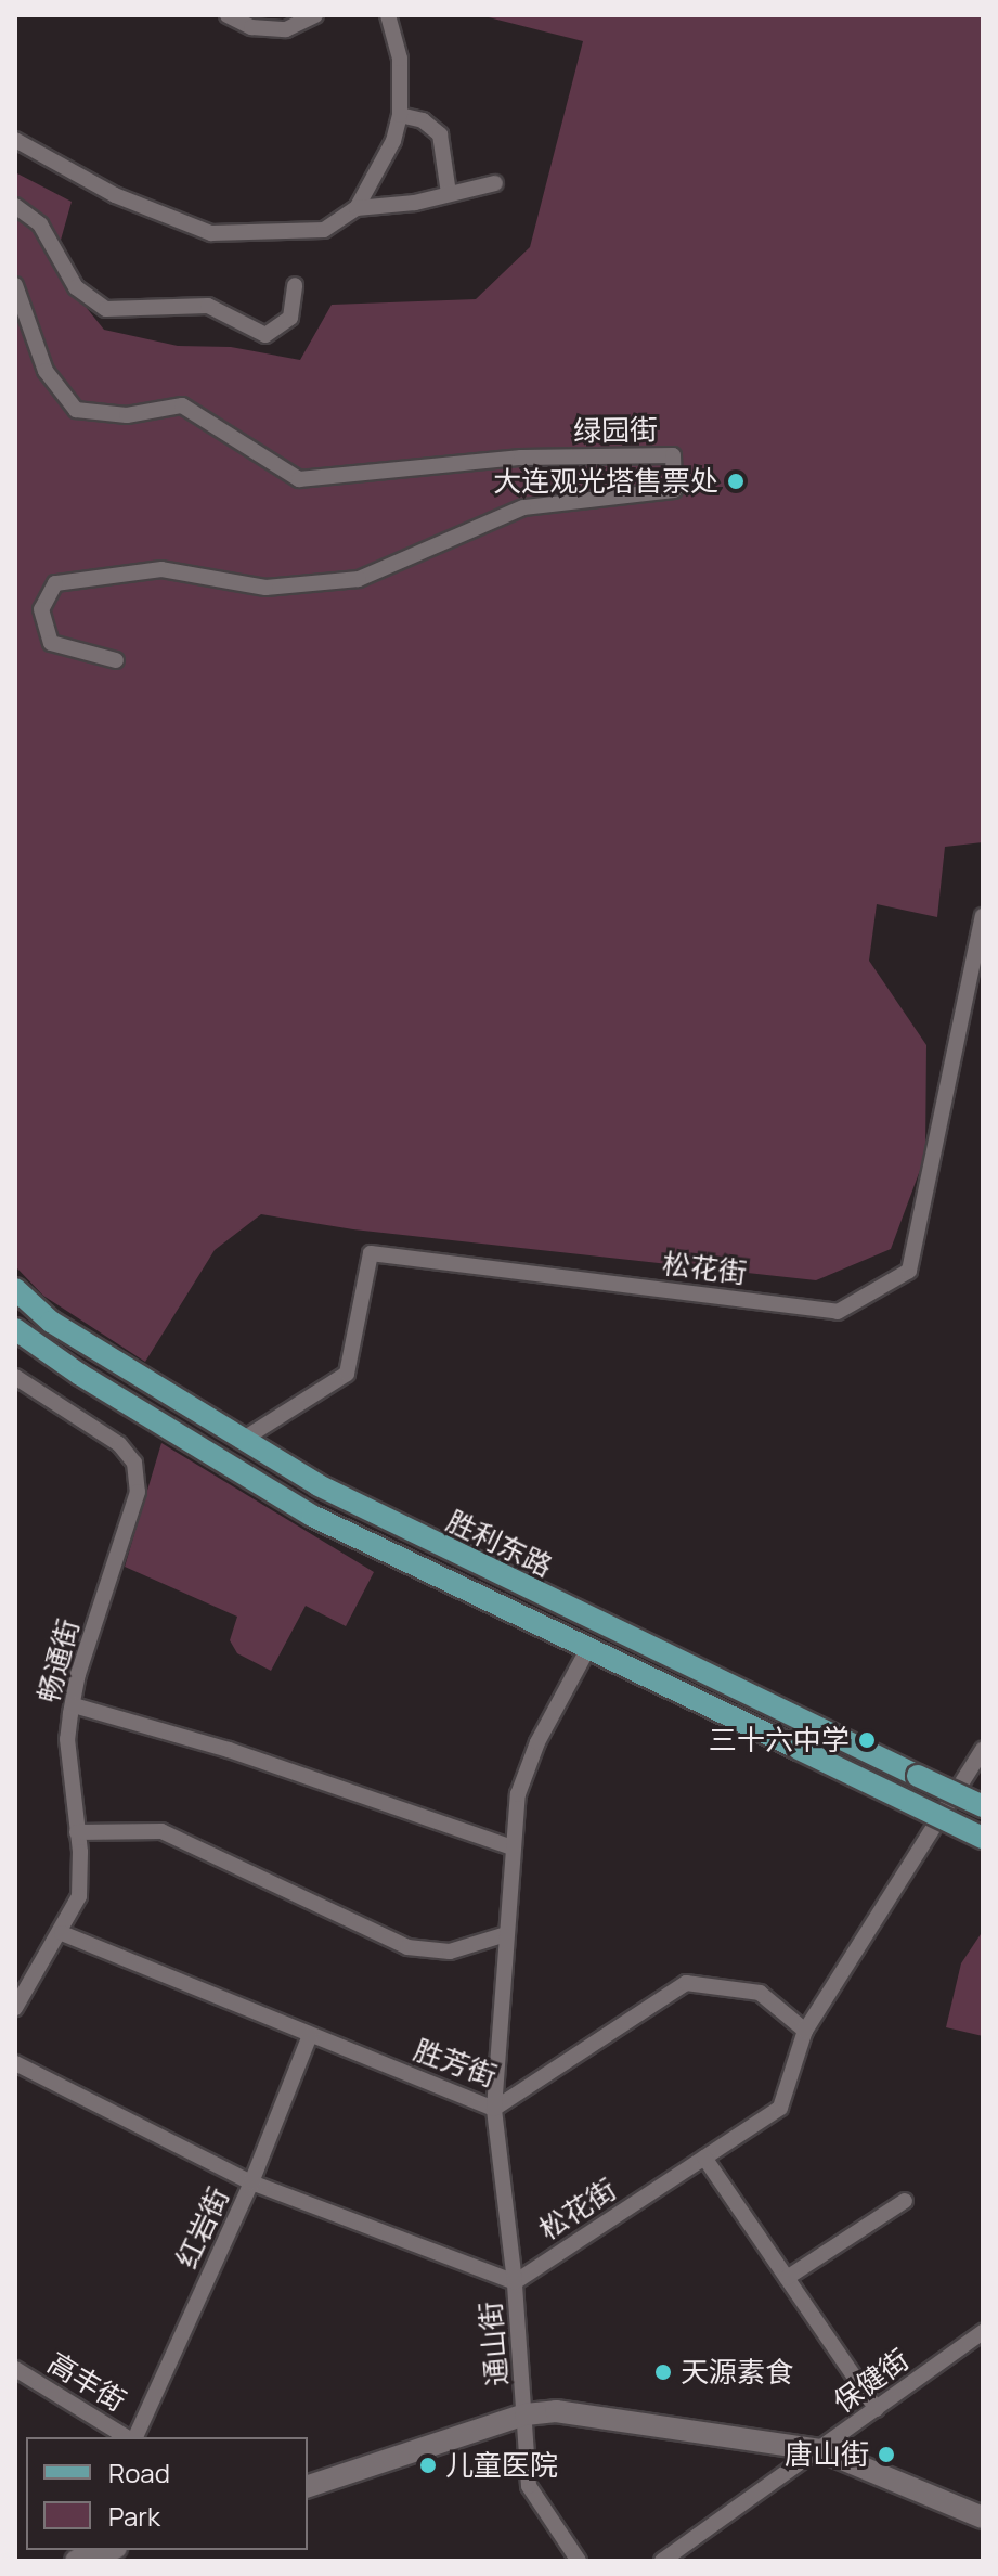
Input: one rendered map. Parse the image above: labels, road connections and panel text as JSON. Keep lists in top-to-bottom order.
{
  "streets": {
    "main road": ["胜利东路"],
    "street": [
      "绿园街",
      "松花街",
      "畅通街",
      "胜芳街",
      "红岩街",
      "通山街",
      "保健街",
      "高丰街"
    ]
  },
  "crossings": [
    ["松花街", "胜利东路"],
    ["松花街", "胜芳街"],
    ["松花街", "通山街"],
    ["畅通街", "胜芳街"],
    ["胜芳街", "红岩街"],
    ["胜芳街", "通山街"]
  ],
  "places": [
    "大连观光塔售票处",
    "三十六中学",
    "天源素食",
    "唐山街",
    "儿童医院"
  ],
  "legend": ["Road", "Park"]
}
